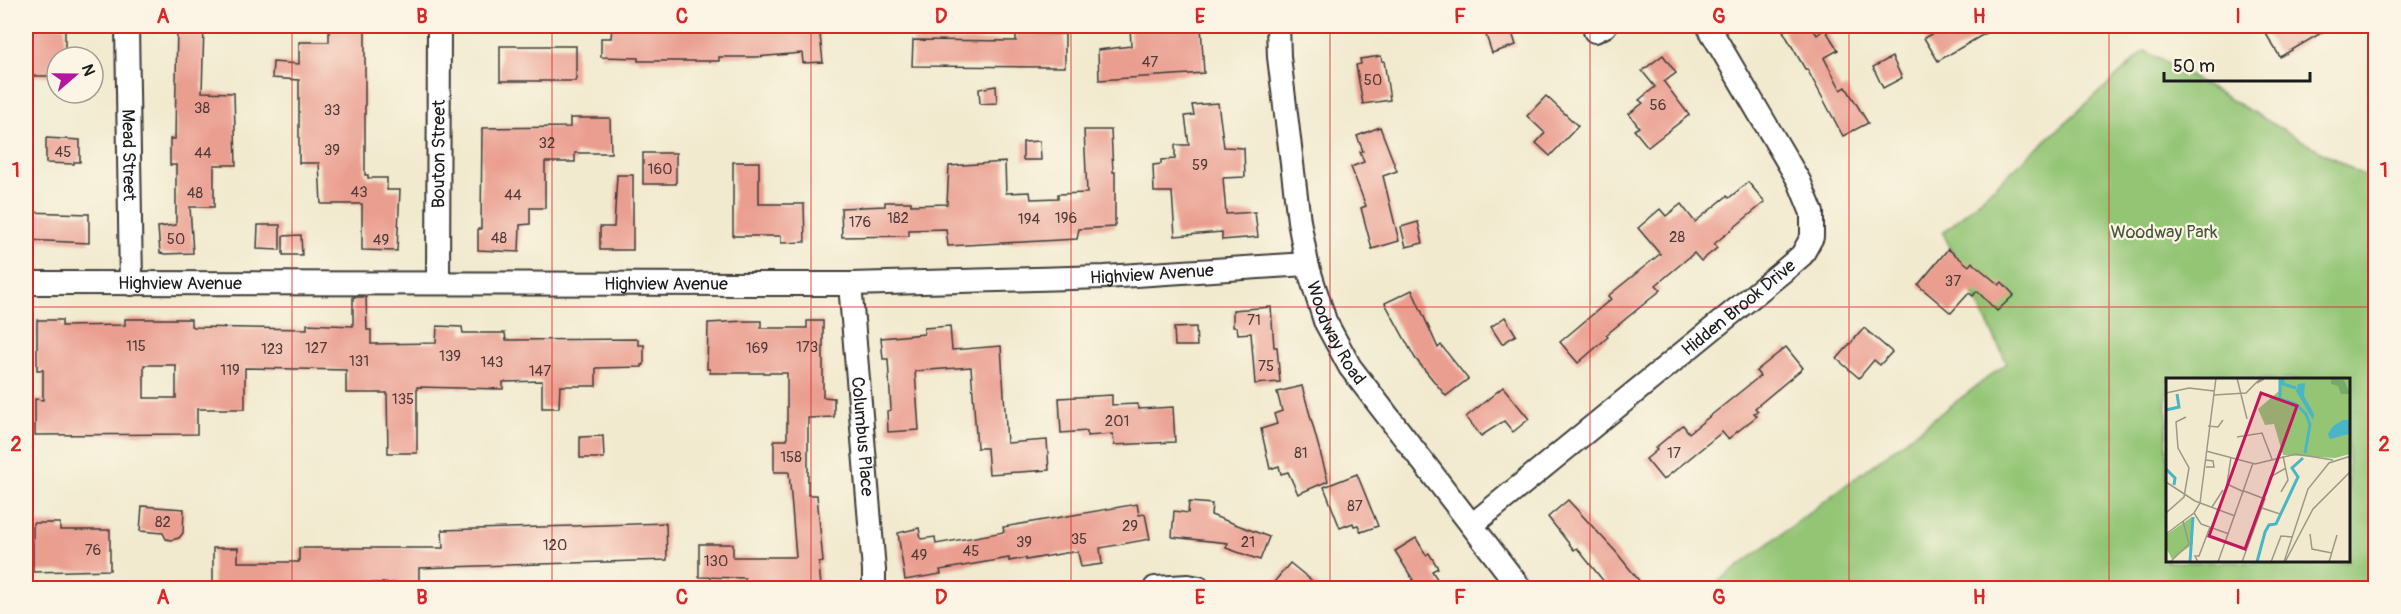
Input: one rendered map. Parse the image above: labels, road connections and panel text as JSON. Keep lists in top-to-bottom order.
{
  "streets": {
    "street": [
      "Bouton Street",
      "Mead Street",
      "Highview Avenue",
      "Hidden Brook Drive",
      "Woodway Road",
      "Columbus Place"
    ]
  },
  "crossings": [
    ["Bouton Street", "Highview Avenue"],
    ["Mead Street", "Highview Avenue"],
    ["Highview Avenue", "Woodway Road"],
    ["Highview Avenue", "Columbus Place"],
    ["Hidden Brook Drive", "Woodway Road"]
  ],
  "parks": ["Woodway Park"],
  "house_numbers": [
    "47",
    "50",
    "56",
    "38",
    "33",
    "32",
    "39",
    "45",
    "44",
    "59",
    "160",
    "43",
    "48",
    "44",
    "182",
    "196",
    "194",
    "176",
    "28",
    "48",
    "50",
    "49",
    "37",
    "71",
    "115",
    "173",
    "127",
    "169",
    "123",
    "139",
    "131",
    "143",
    "75",
    "119",
    "147",
    "135",
    "201",
    "81",
    "17",
    "158",
    "87",
    "82",
    "29",
    "35",
    "39",
    "21",
    "120",
    "76",
    "45",
    "49",
    "130"
  ],
  "scale_bar": "50 m",
  "north": "right",
  "grid": {
    "columns": [
      "A",
      "B",
      "C",
      "D",
      "E",
      "F",
      "G",
      "H",
      "I"
    ],
    "rows": ["1", "2"]
  }
}
